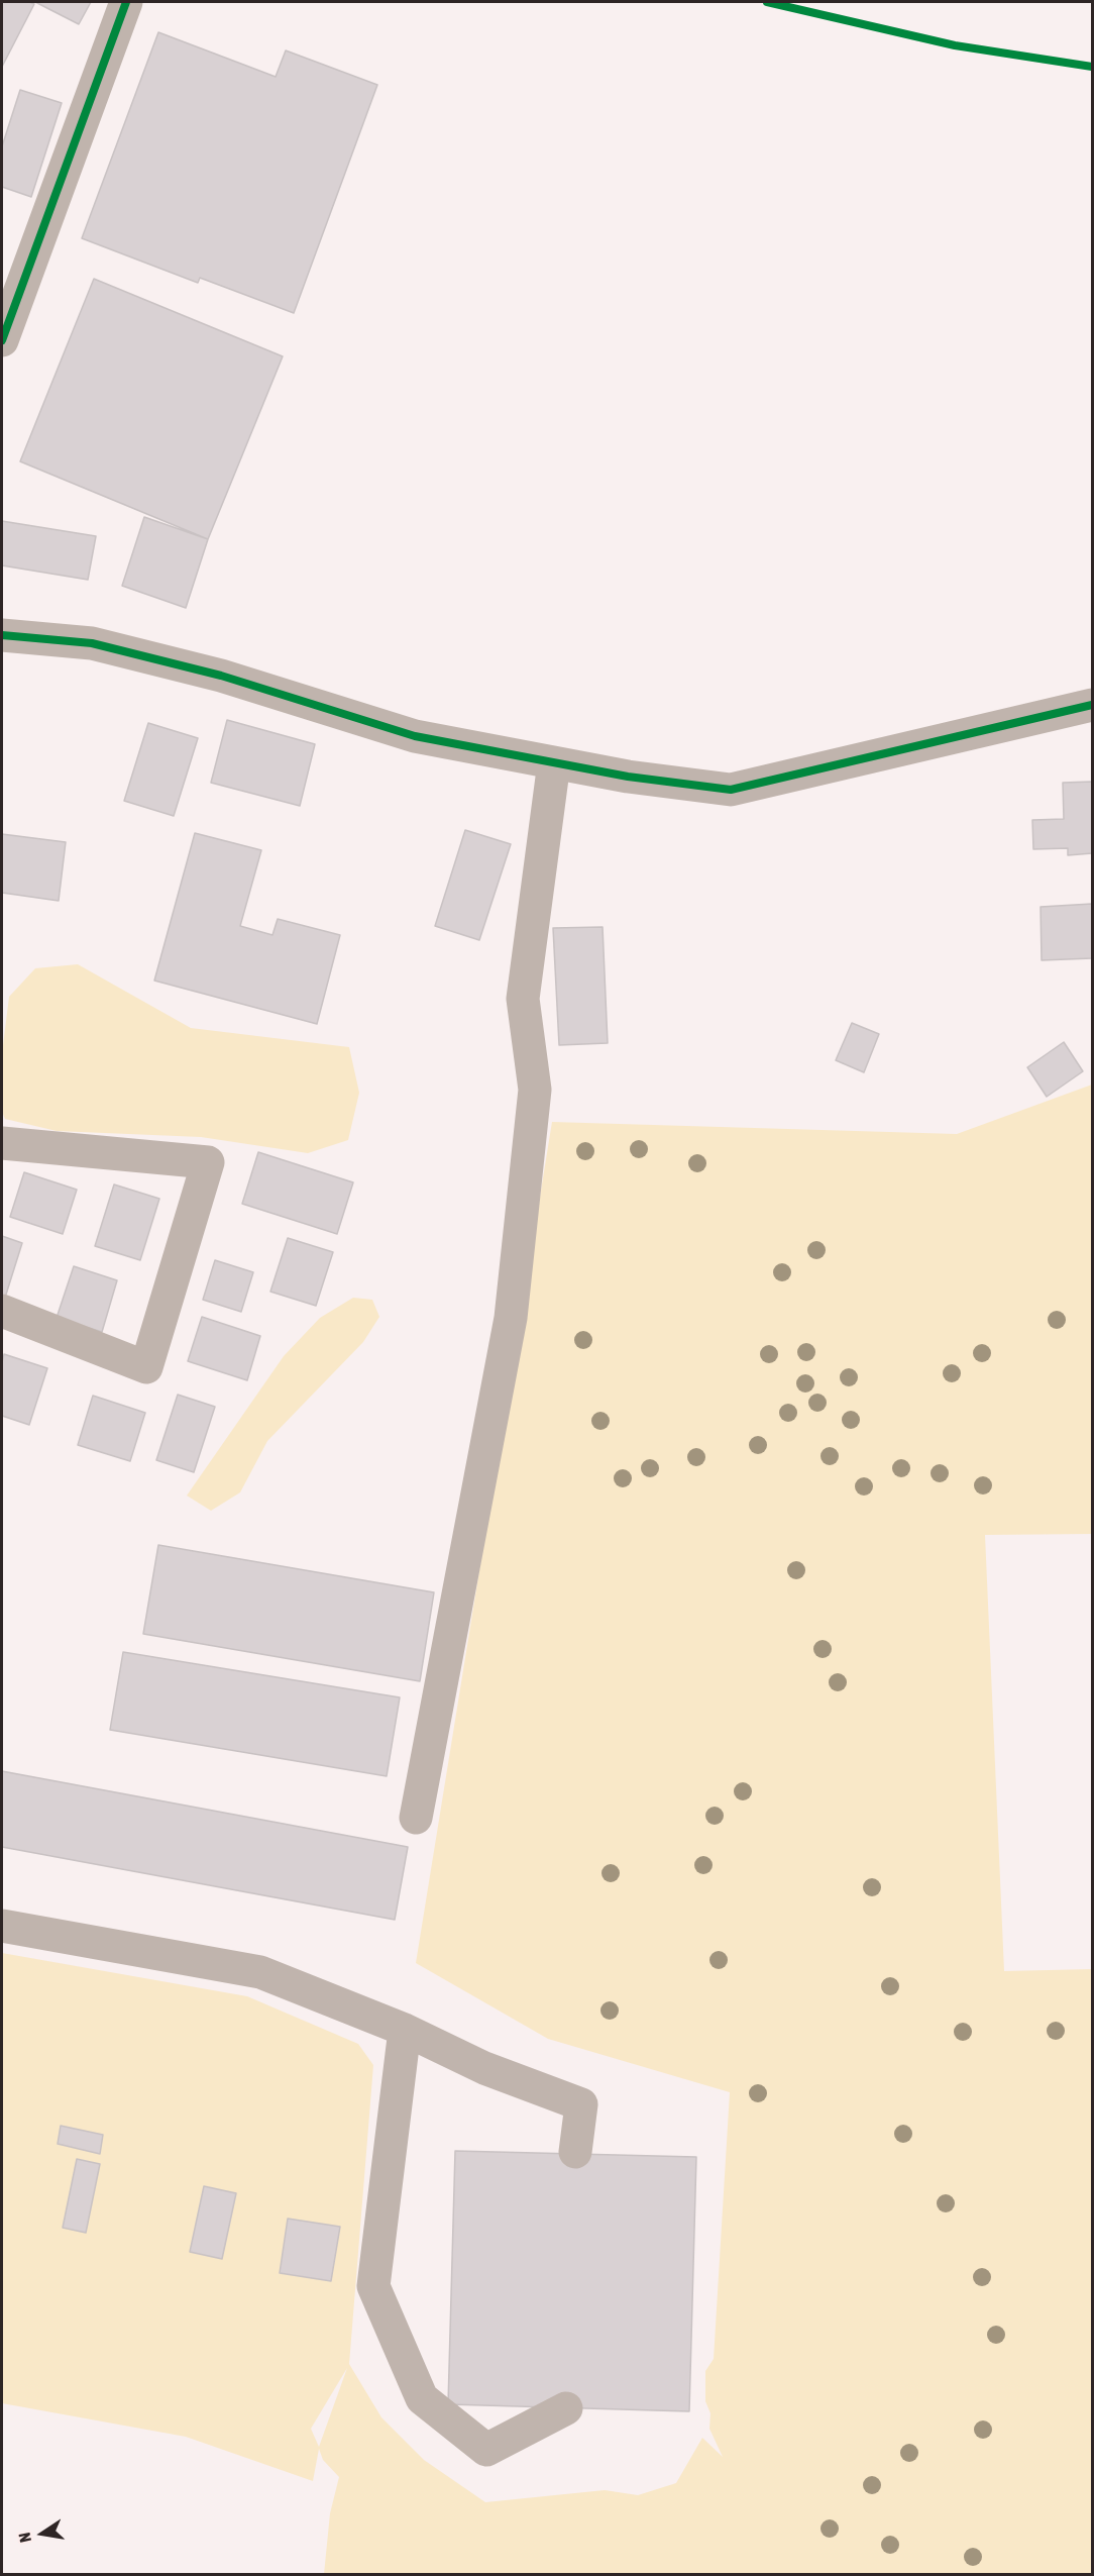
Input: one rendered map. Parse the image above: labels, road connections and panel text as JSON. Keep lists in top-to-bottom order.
{
  "north": "left"
}
